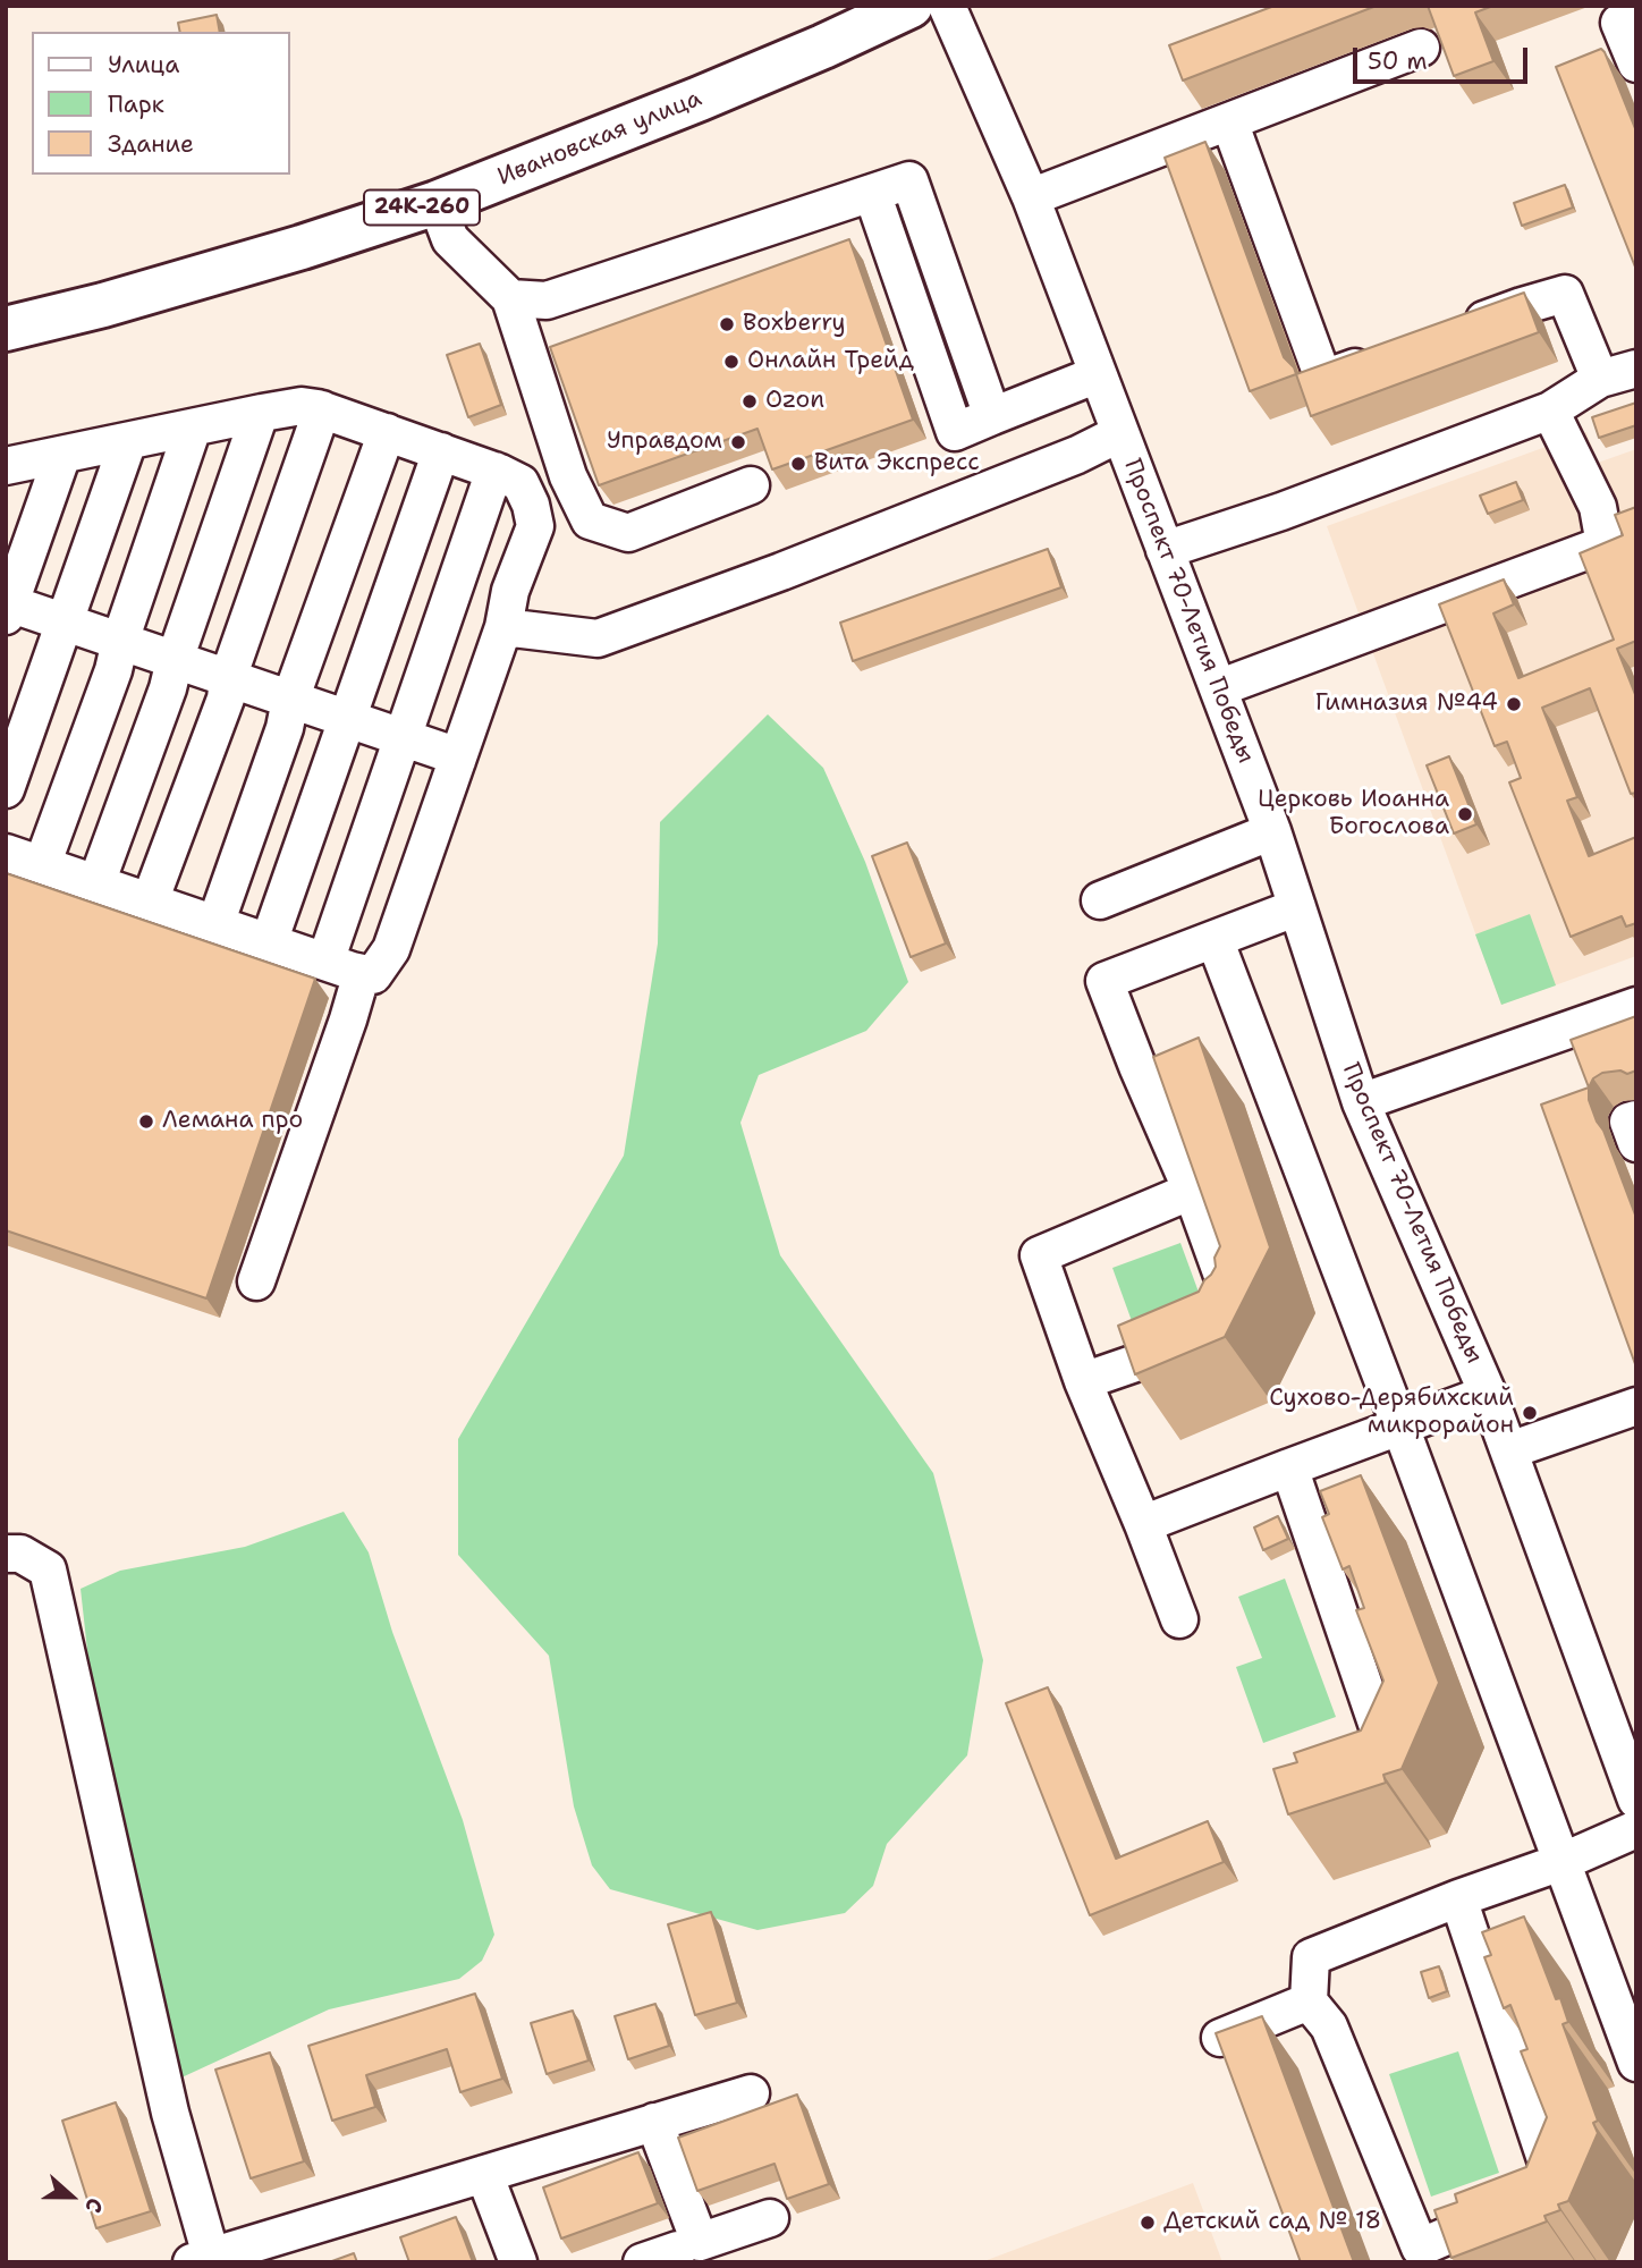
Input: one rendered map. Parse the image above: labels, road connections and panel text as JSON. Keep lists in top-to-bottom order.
{
  "streets": {
    "main road": ["Ивановская улица", "24К-260"],
    "street": ["Проспект 70-Летия Победы"]
  },
  "crossings": [
    ["Ивановская улица", "24К-260"]
  ],
  "places": [
    "Boxberry",
    "Онлайн Трейд",
    "Ozon",
    "Управдом",
    "Вита Экспресс",
    "Гимназия №44",
    "Церковь Иоанна Богослова",
    "Лемана про",
    "Сухово-Дерябихский микрорайон",
    "Детский сад № 18"
  ],
  "legend": ["Улица", "Парк", "Здание"],
  "scale_bar": "50 m",
  "north": "right"
}
